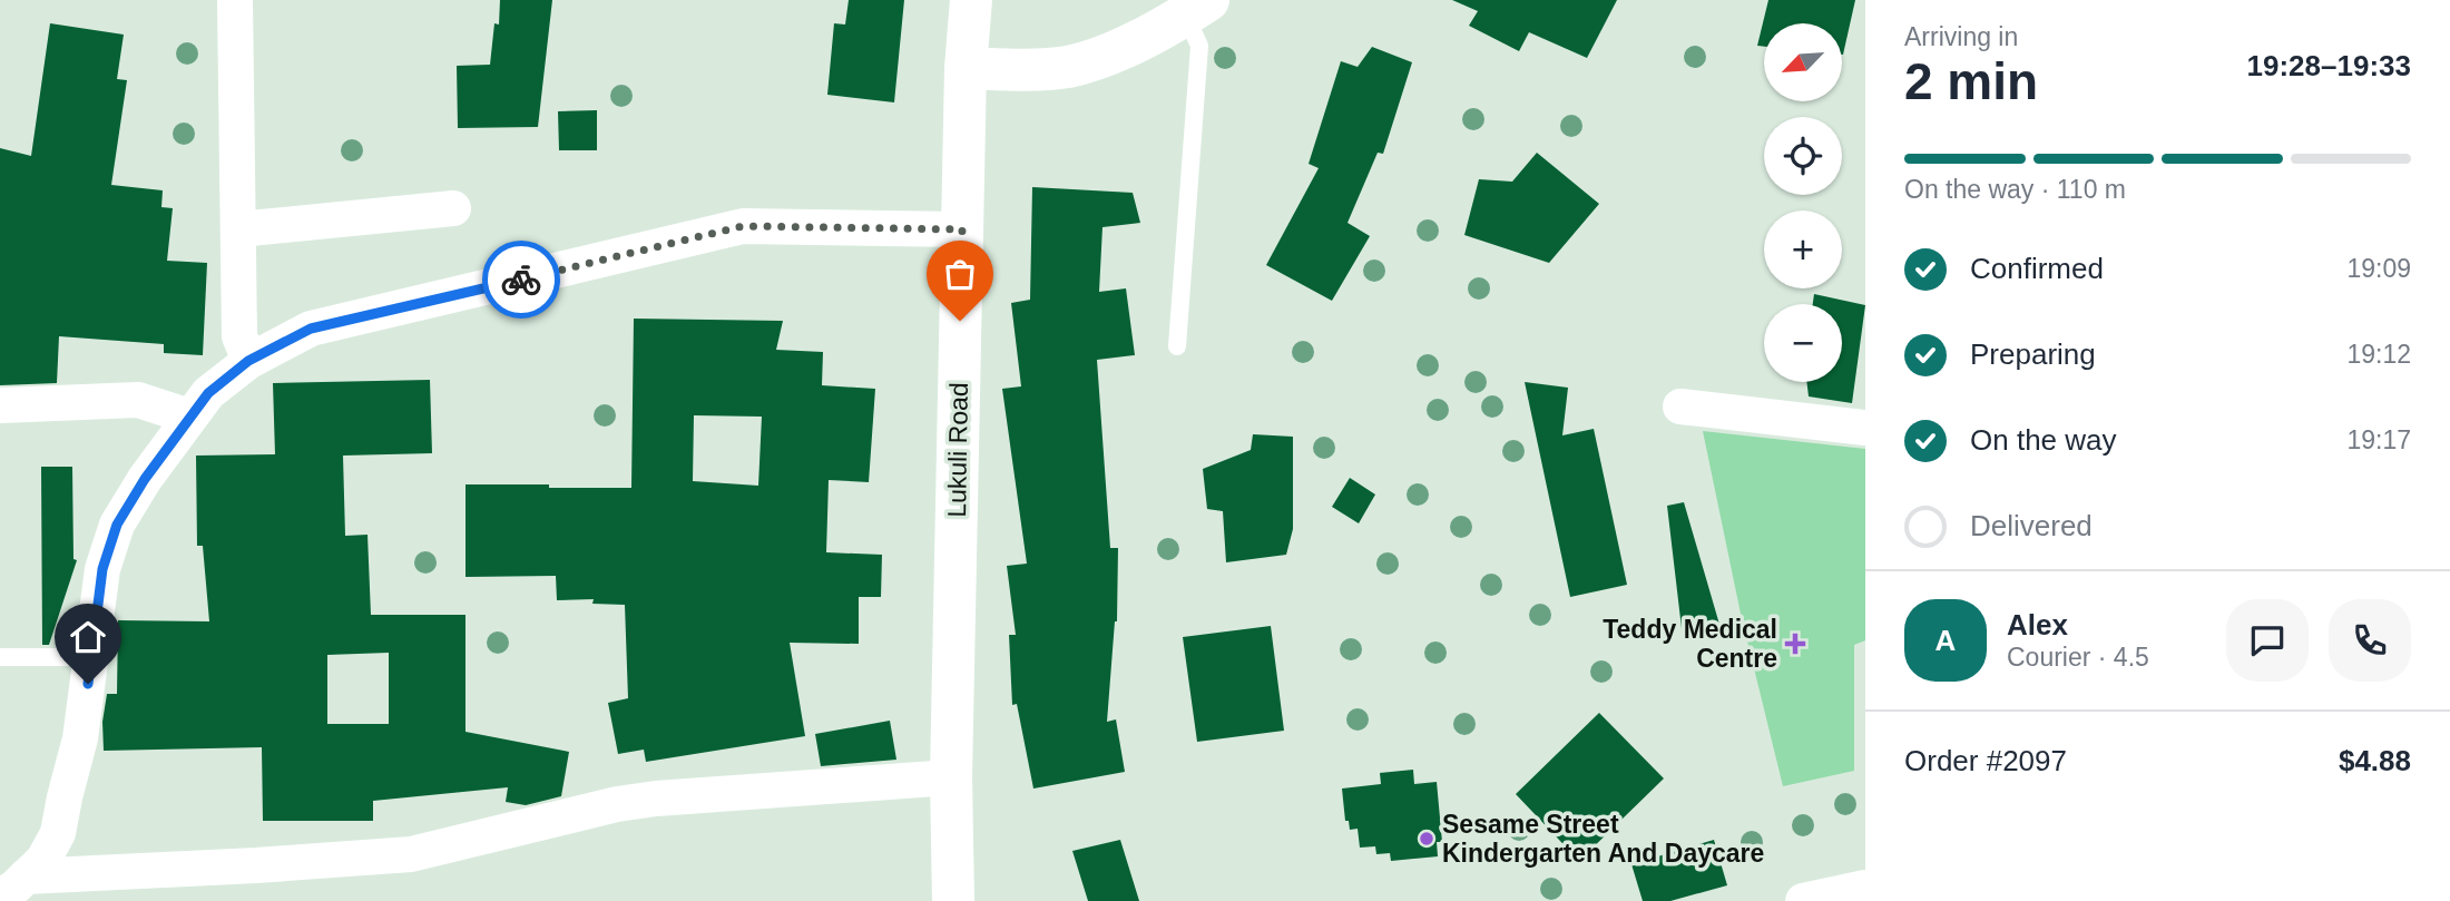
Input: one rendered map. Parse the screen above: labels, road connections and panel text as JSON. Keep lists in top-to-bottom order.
{
  "streets": {
    "street": ["Lukuli Road"]
  },
  "places": {
    "health": ["Teddy Medical Centre"],
    "other": ["Sesame Street Kindergarten And Daycare"]
  },
  "north": "bottom left",
  "page": {
    "heading": ["2 min", "Arriving in", "19:28–19:33"],
    "panel": [
      "Alex",
      "Courier · 4.5",
      "Order #2097",
      "$4.88"
    ],
    "map_buttons": ["+", "−"],
    "bar": "On the way · 110 m",
    "list": [
      ["Confirmed", "19:09"],
      ["Preparing", "19:12"],
      ["On the way", "19:17"],
      "Delivered"
    ],
    "round": "A"
  }
}
